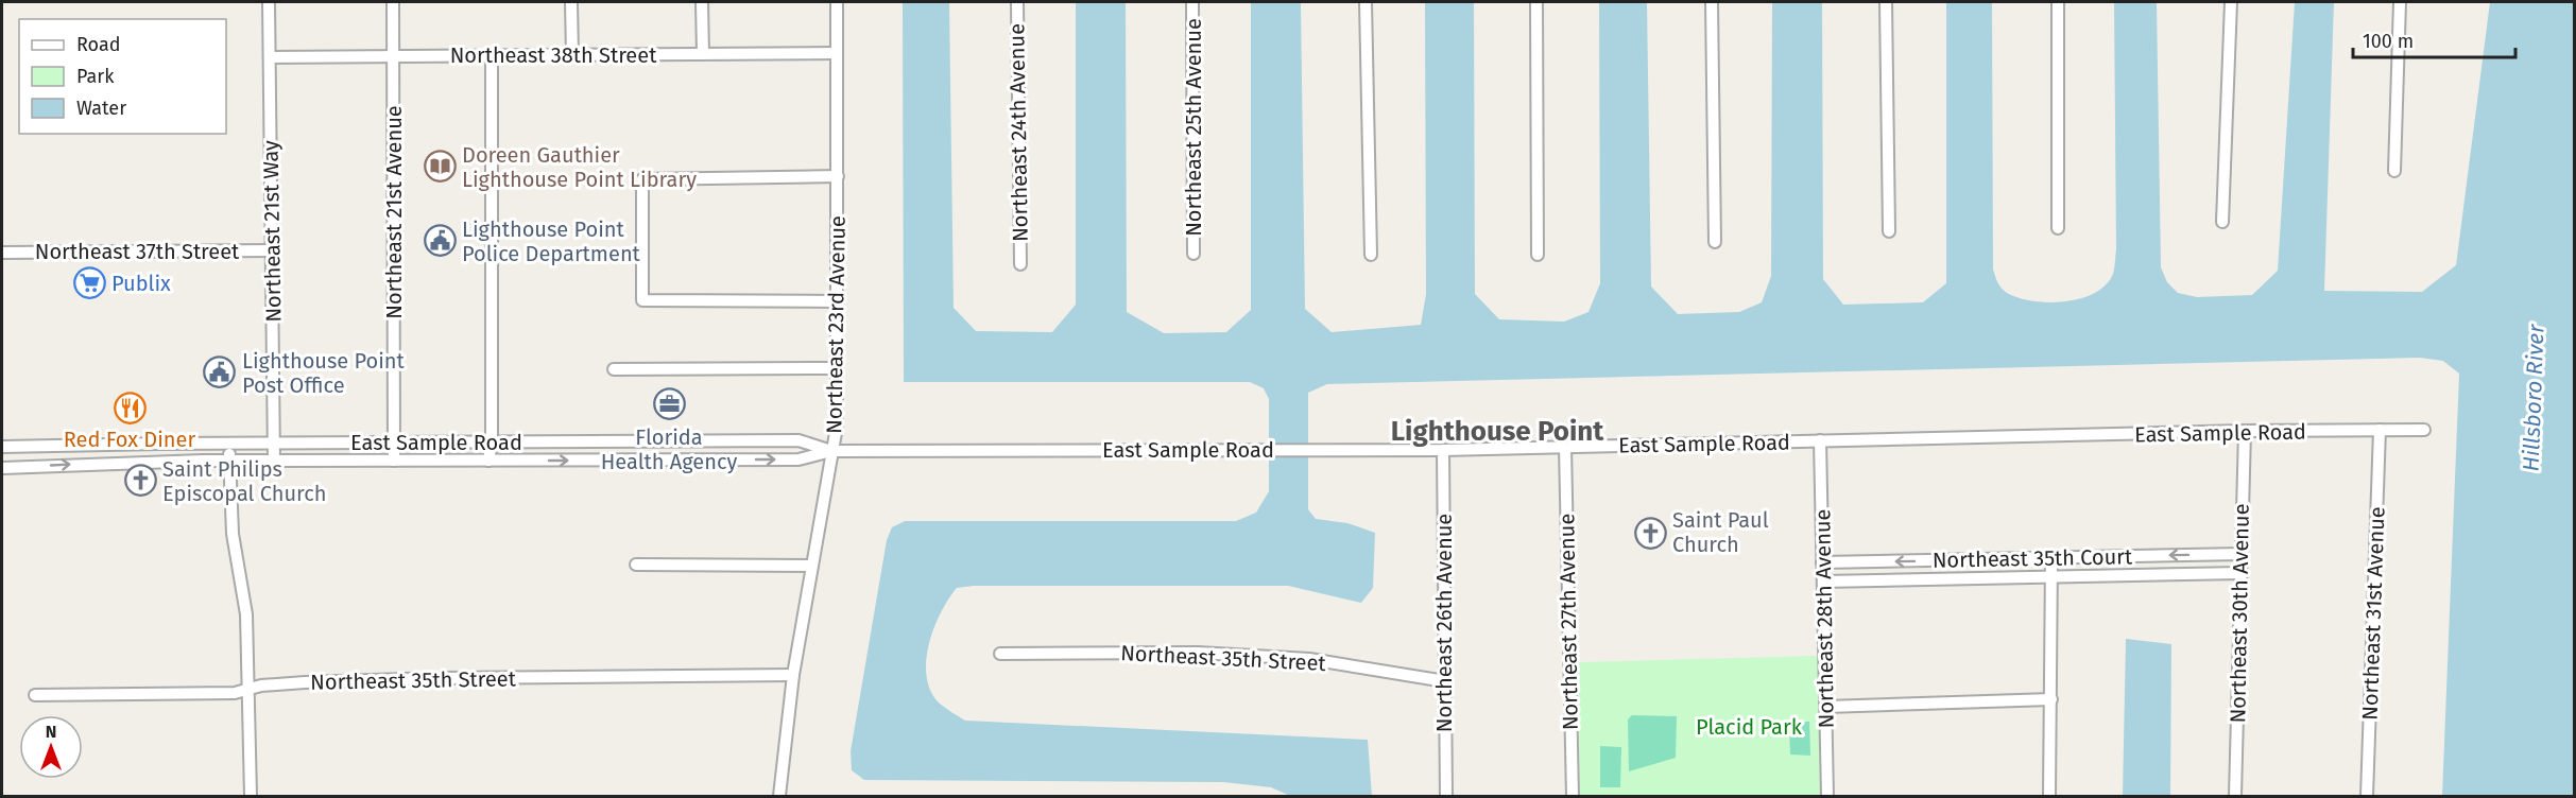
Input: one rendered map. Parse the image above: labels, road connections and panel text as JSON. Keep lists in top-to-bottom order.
{
  "streets": {
    "street": [
      "Northeast 38th Street",
      "Northeast 25th Avenue",
      "Northeast 24th Avenue",
      "Northeast 21st Avenue",
      "Northeast 21st Way",
      "Northeast 37th Street",
      "Northeast 23rd Avenue",
      "East Sample Road",
      "Northeast 35th Court",
      "Northeast 30th Avenue",
      "Northeast 31st Avenue",
      "Northeast 28th Avenue",
      "Northeast 27th Avenue",
      "Northeast 26th Avenue",
      "Northeast 35th Street"
    ]
  },
  "crossings": [
    ["Northeast 38th Street", "Northeast 21st Avenue"],
    ["Northeast 38th Street", "Northeast 21st Way"],
    ["Northeast 38th Street", "Northeast 23rd Avenue"],
    ["Northeast 21st Avenue", "East Sample Road"],
    ["Northeast 21st Way", "Northeast 37th Street"],
    ["Northeast 21st Way", "East Sample Road"],
    ["Northeast 23rd Avenue", "East Sample Road"],
    ["Northeast 23rd Avenue", "Northeast 35th Street"],
    ["East Sample Road", "Northeast 30th Avenue"],
    ["East Sample Road", "Northeast 31st Avenue"],
    ["East Sample Road", "Northeast 28th Avenue"],
    ["East Sample Road", "Northeast 27th Avenue"],
    ["East Sample Road", "Northeast 26th Avenue"],
    ["Northeast 35th Court", "Northeast 30th Avenue"],
    ["Northeast 35th Court", "Northeast 28th Avenue"],
    ["Northeast 26th Avenue", "Northeast 35th Street"]
  ],
  "districts": ["Lighthouse Point"],
  "water": ["Hillsboro River"],
  "parks": ["Placid Park"],
  "places": {
    "library": ["Doreen Gauthier Lighthouse Point Library"],
    "public building": ["Lighthouse Point Police Department", "Lighthouse Point Post Office"],
    "supermarket": ["Publix"],
    "office": ["Florida Health Agency"],
    "restaurant": ["Red Fox Diner"],
    "church": ["Saint Philips Episcopal Church", "Saint Paul Church"]
  },
  "legend": ["Road", "Park", "Water"],
  "scale_bar": "100 m",
  "north": "top"
}
